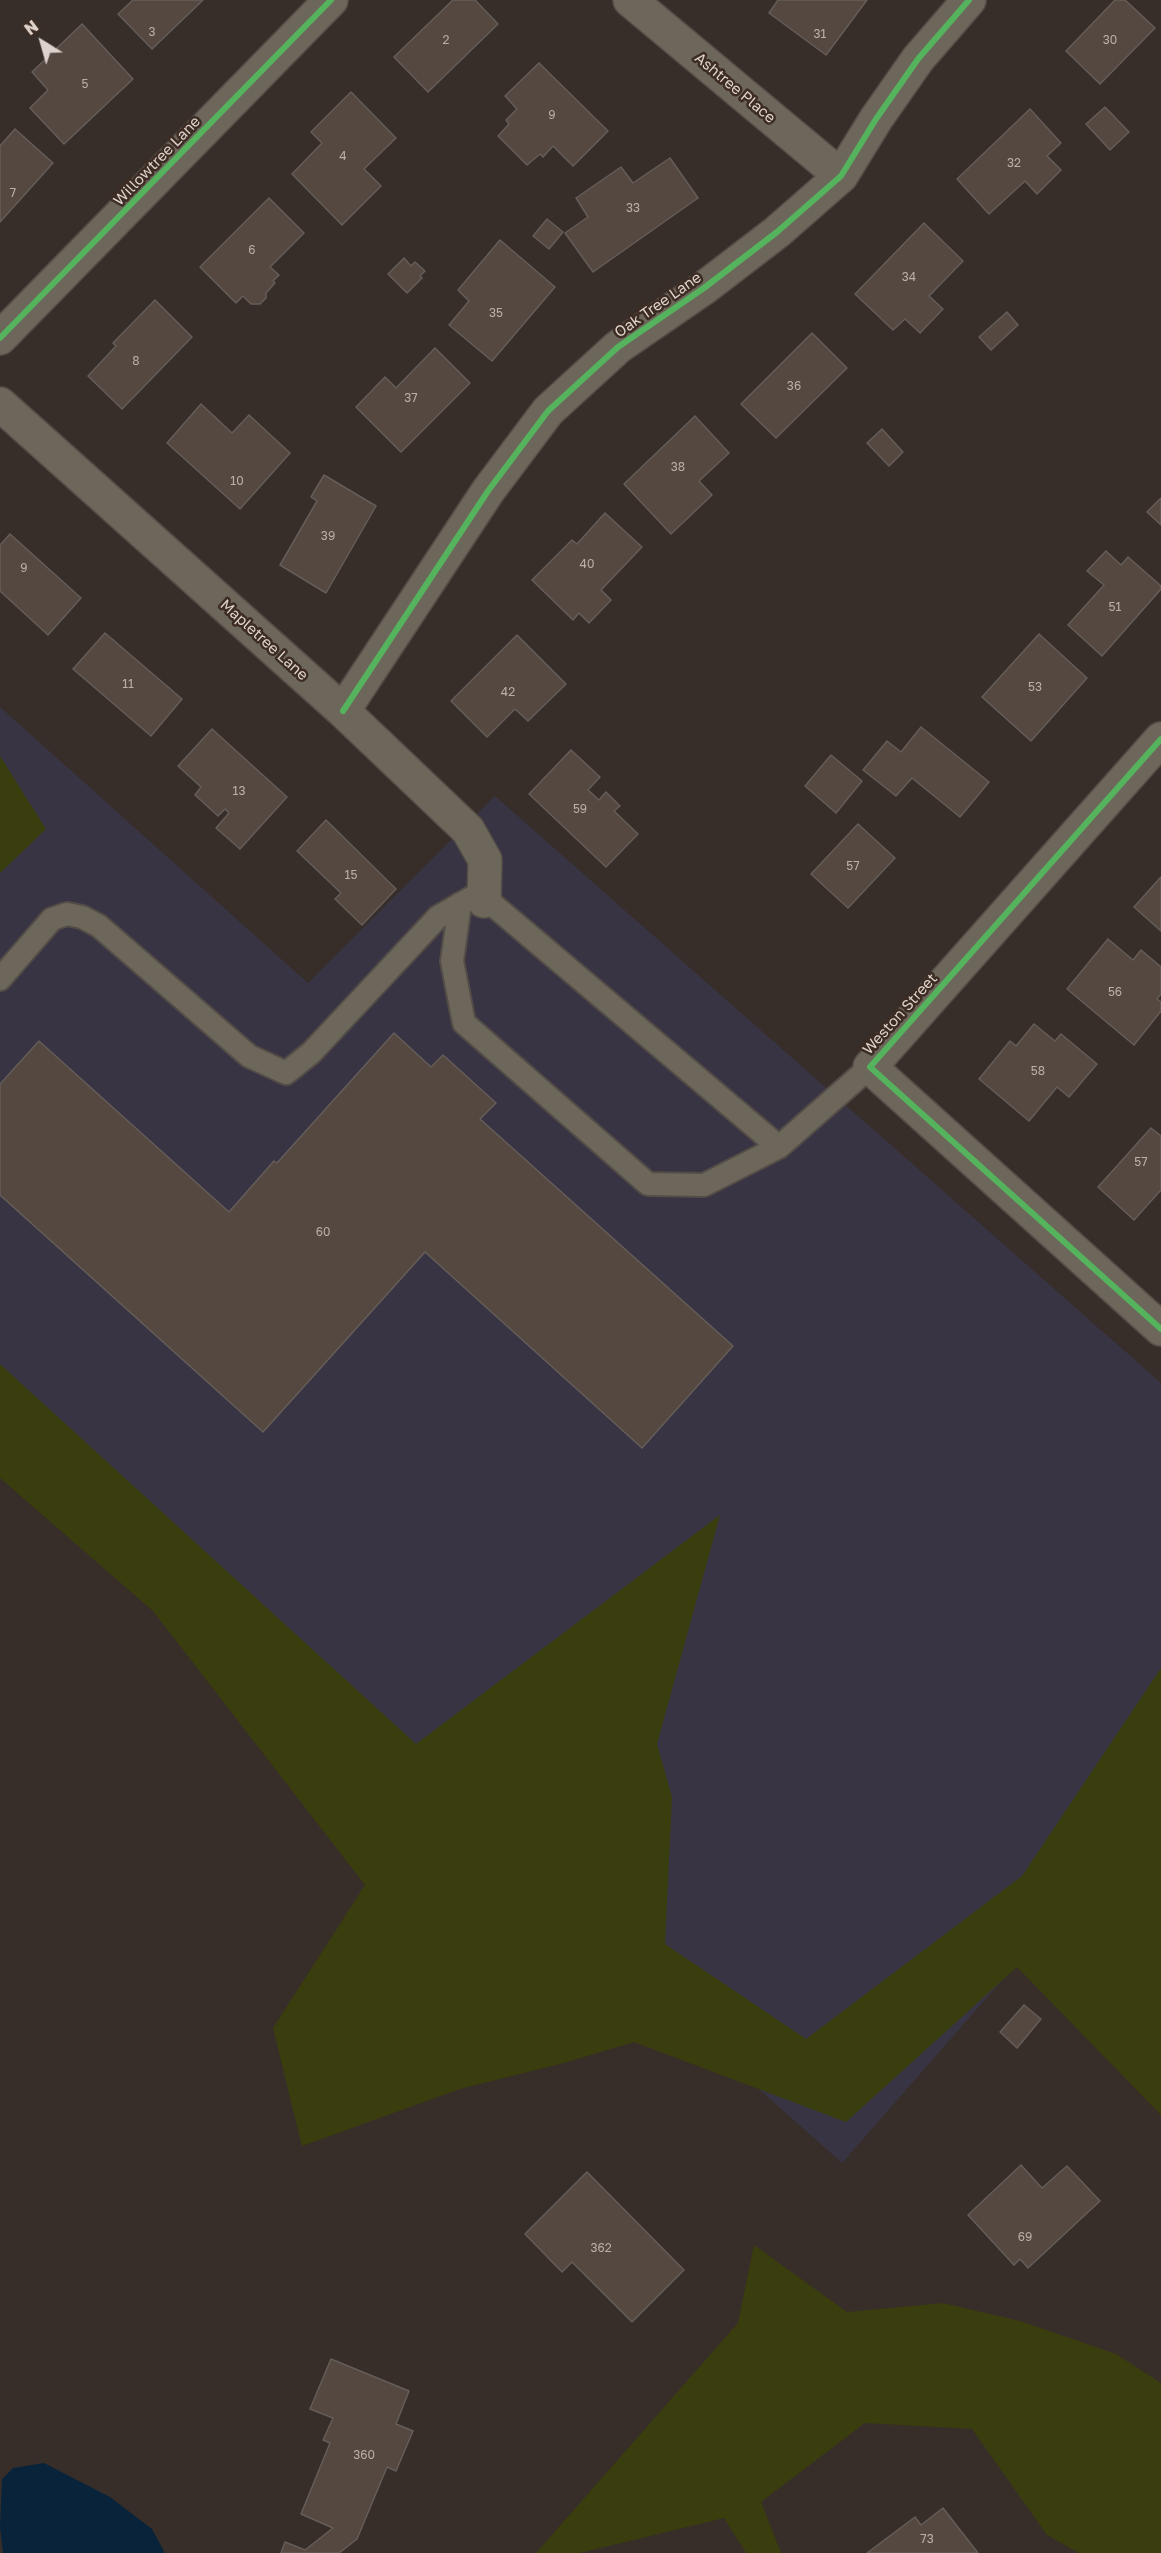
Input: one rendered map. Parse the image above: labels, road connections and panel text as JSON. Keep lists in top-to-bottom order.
{
  "streets": {
    "street": [
      "Ashtree Place",
      "Willowtree Lane",
      "Oak Tree Lane",
      "Mapletree Lane",
      "Weston Street"
    ]
  },
  "crossings": [
    ["Ashtree Place", "Oak Tree Lane"],
    ["Oak Tree Lane", "Mapletree Lane"]
  ],
  "house_numbers": [
    "3",
    "31",
    "2",
    "30",
    "5",
    "9",
    "4",
    "32",
    "7",
    "33",
    "6",
    "34",
    "35",
    "8",
    "36",
    "37",
    "38",
    "10",
    "39",
    "40",
    "9",
    "51",
    "11",
    "53",
    "42",
    "13",
    "59",
    "57",
    "15",
    "56",
    "58",
    "57",
    "60",
    "69",
    "362",
    "360",
    "73"
  ],
  "north": "top left"
}
